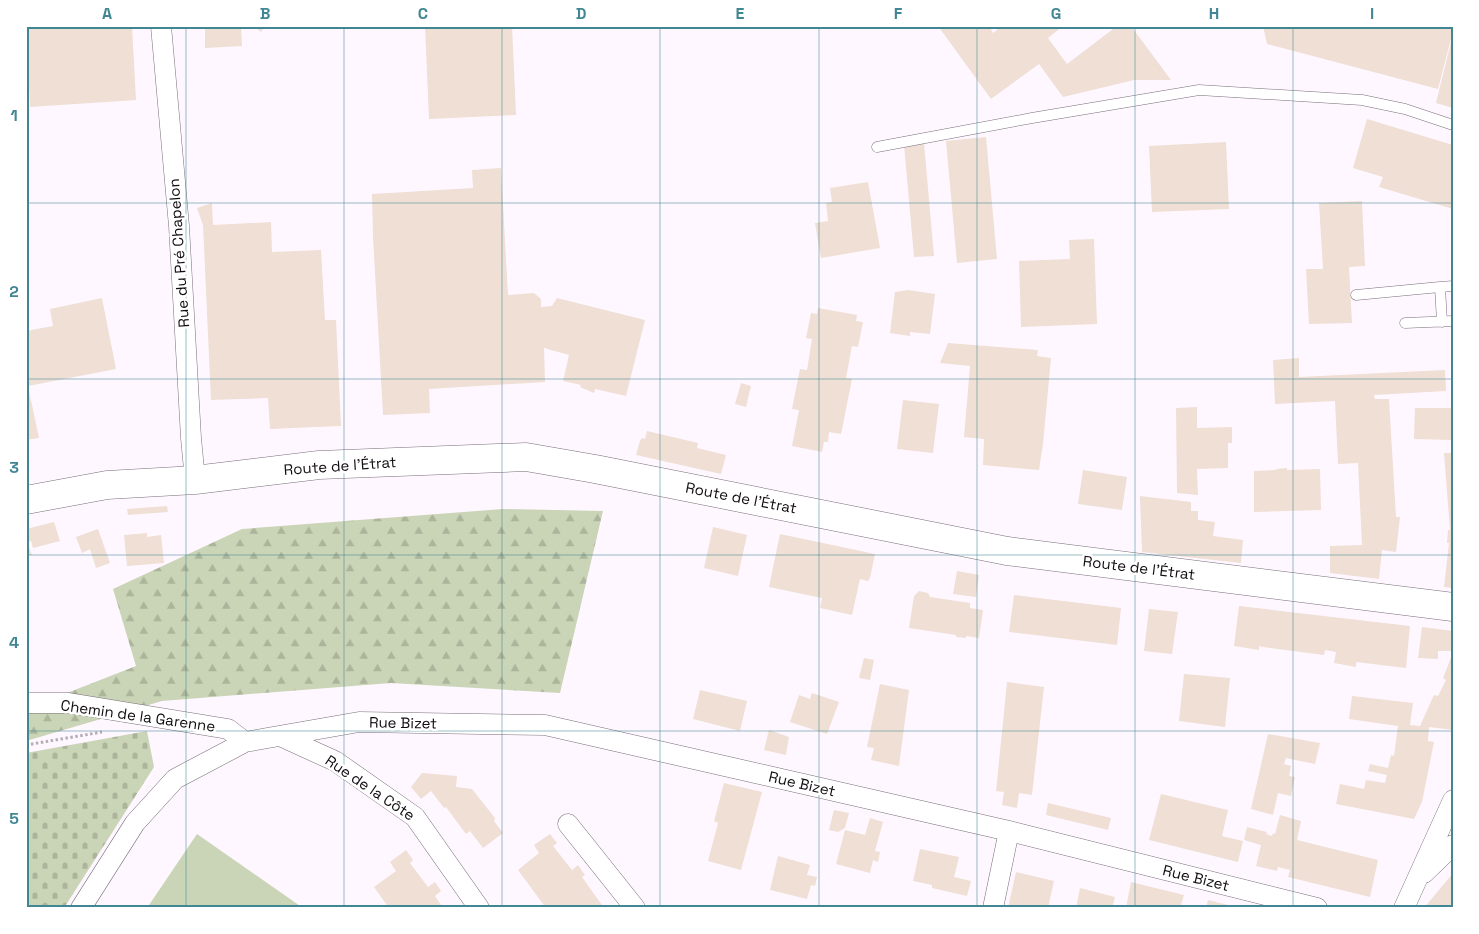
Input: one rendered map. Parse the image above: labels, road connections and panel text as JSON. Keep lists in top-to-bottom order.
{
  "streets": {
    "main road": ["Route de l'Étrat"],
    "street": [
      "Rue du Pré Chapelon",
      "Chemin de la Garenne",
      "Rue Bizet",
      "Rue de la Côte"
    ]
  },
  "crossings": [
    ["Rue du Pré Chapelon", "Route de l'Étrat"],
    ["Chemin de la Garenne", "Rue Bizet"],
    ["Rue Bizet", "Rue de la Côte"]
  ],
  "grid": {
    "columns": [
      "A",
      "B",
      "C",
      "D",
      "E",
      "F",
      "G",
      "H",
      "I"
    ],
    "rows": [
      "1",
      "2",
      "3",
      "4",
      "5"
    ]
  }
}
